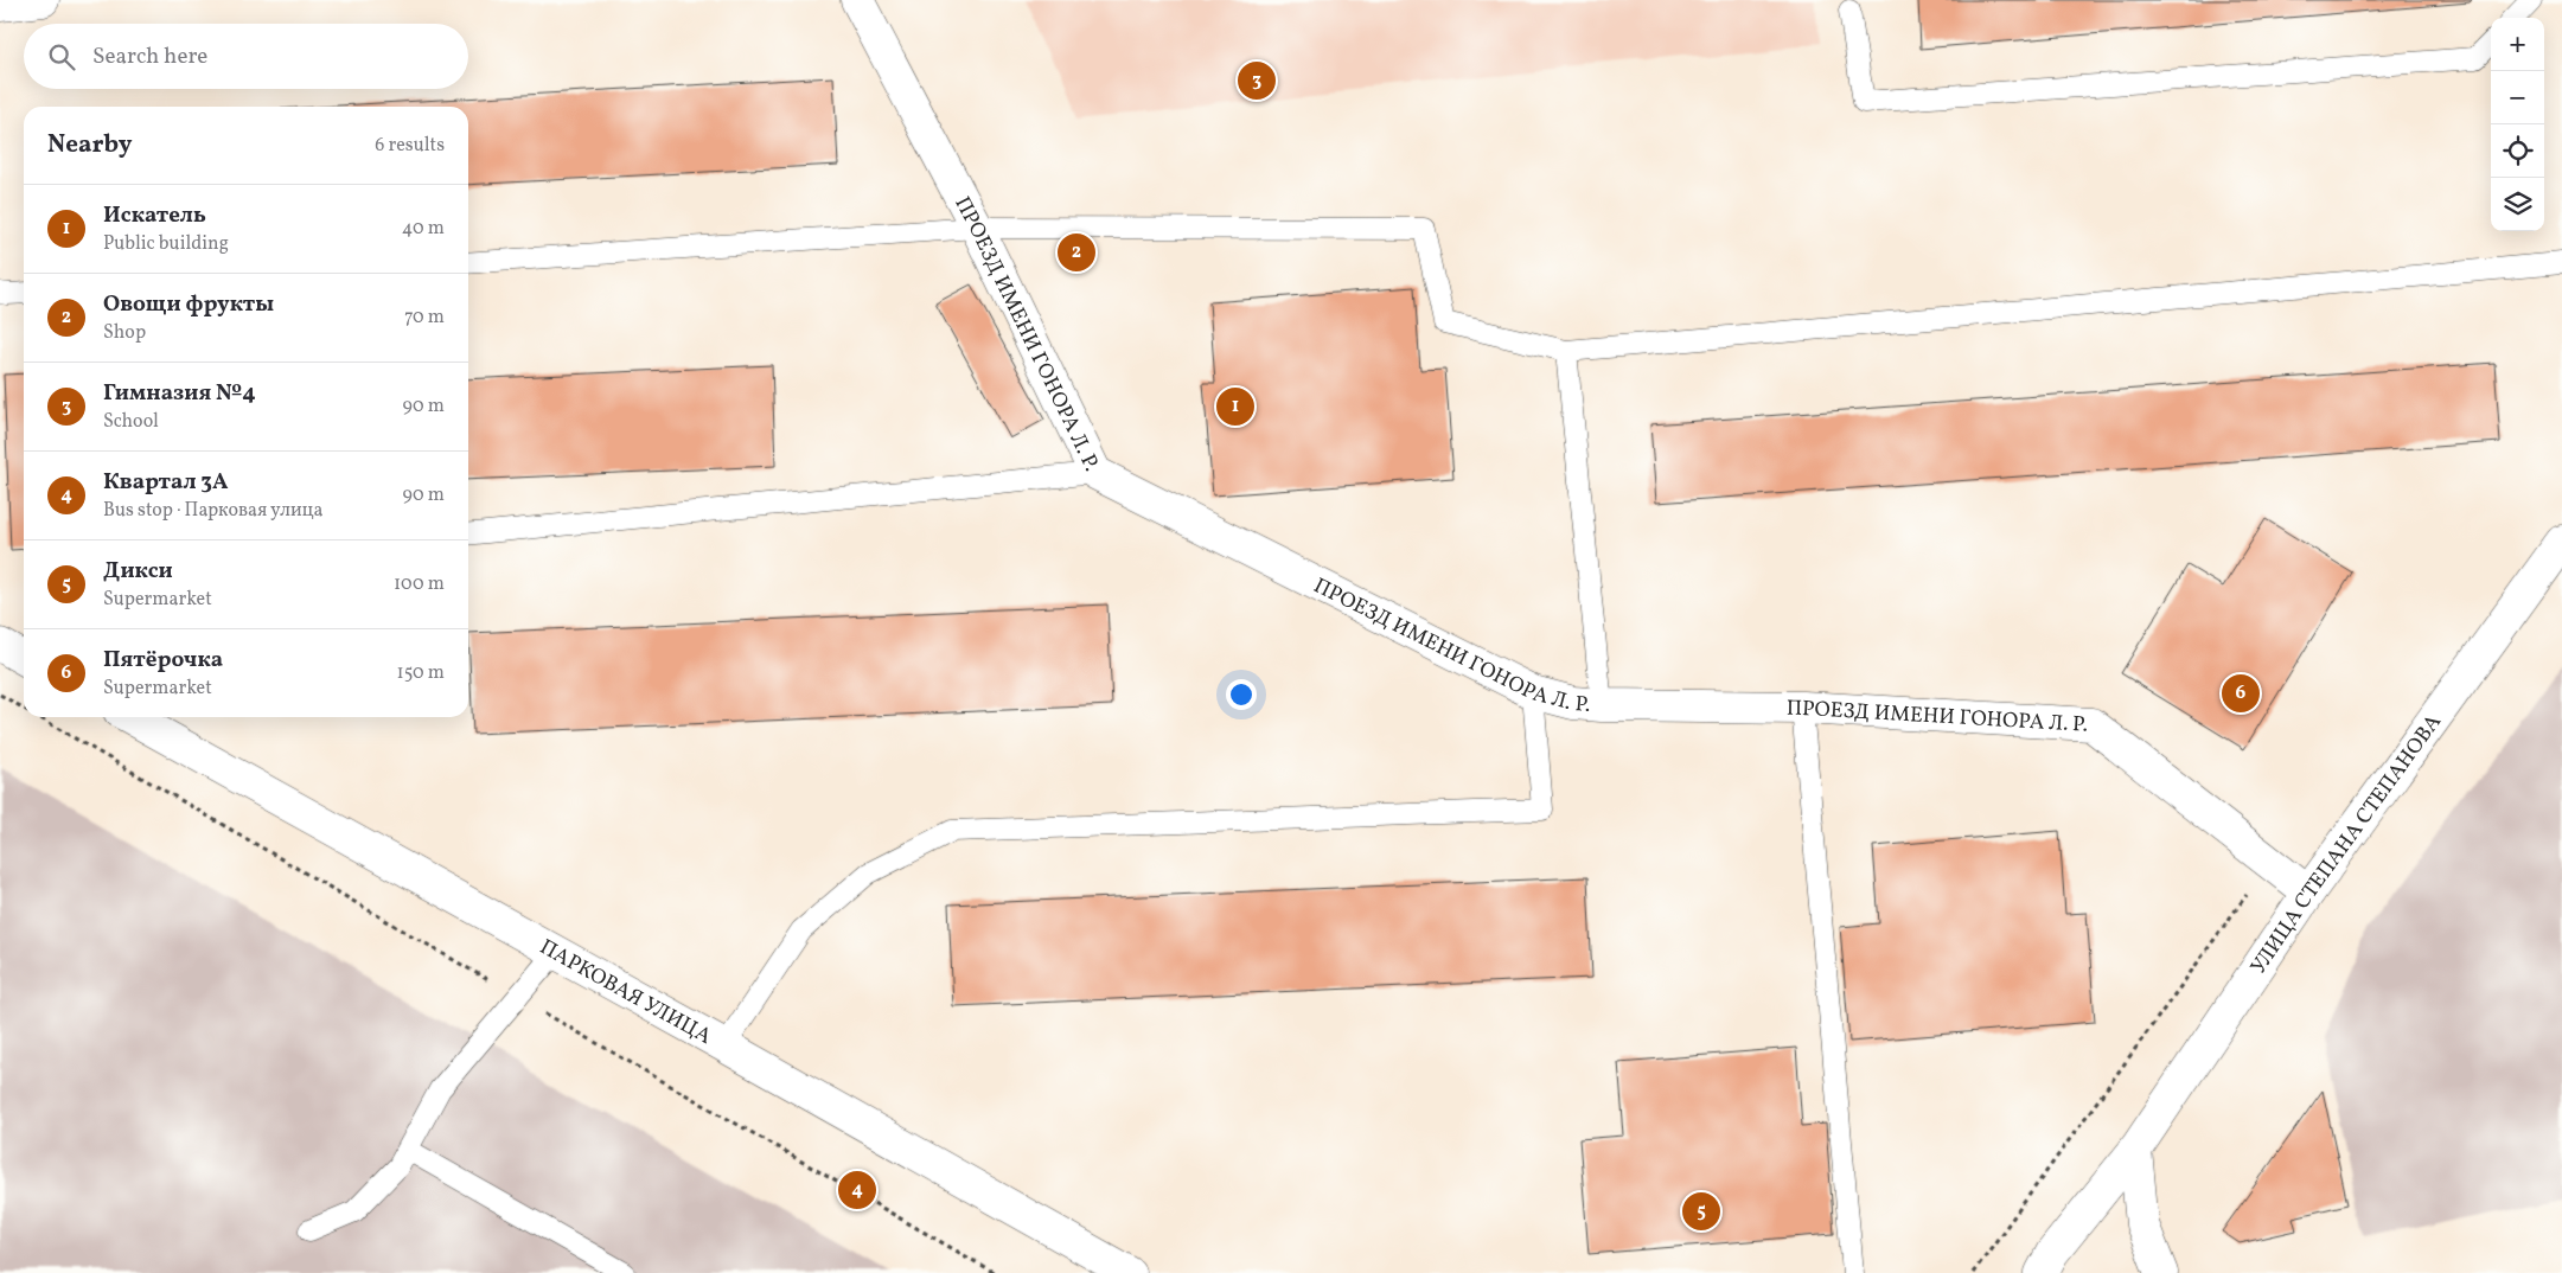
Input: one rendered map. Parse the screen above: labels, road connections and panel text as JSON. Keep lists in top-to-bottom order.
{
  "streets": {
    "street": ["ПРОЕЗД ИМЕНИ ГОНОРА Л. Р.", "УЛИЦА СТЕПАНА СТЕПАНОВА", "ПАРКОВАЯ УЛИЦА"]
  },
  "crossings": [
    ["ПРОЕЗД ИМЕНИ ГОНОРА Л. Р.", "УЛИЦА СТЕПАНА СТЕПАНОВА"]
  ],
  "page": {
    "map_buttons": ["+", "−"],
    "search": "Search here",
    "pins": [
      "3",
      "2",
      "1",
      "6",
      "4",
      "5"
    ],
    "heading": ["Nearby", "6 results"],
    "list": [
      {
        "mark": "1",
        "name": "Искатель",
        "note": "Public building",
        "value": "40 m"
      },
      {
        "mark": "2",
        "name": "Овощи фрукты",
        "note": "Shop",
        "value": "70 m"
      },
      {
        "mark": "3",
        "name": "Гимназия №4",
        "note": "School",
        "value": "90 m"
      },
      {
        "mark": "4",
        "name": "Квартал 3А",
        "note": "Bus stop · Парковая улица",
        "value": "90 m"
      },
      {
        "mark": "5",
        "name": "Дикси",
        "note": "Supermarket",
        "value": "100 m"
      },
      {
        "mark": "6",
        "name": "Пятёрочка",
        "note": "Supermarket",
        "value": "150 m"
      }
    ]
  }
}
